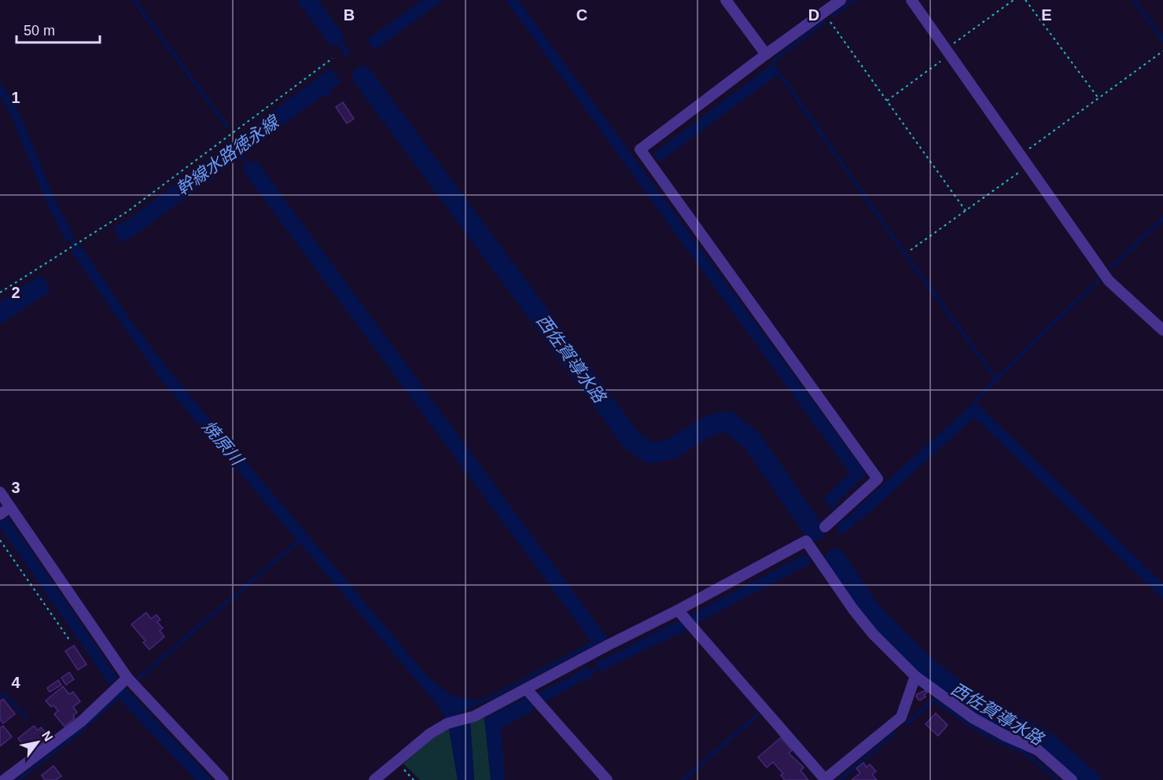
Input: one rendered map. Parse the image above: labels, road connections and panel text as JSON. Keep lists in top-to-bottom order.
{
  "water": ["幹線水路徳永線", "西佐賀導水路", "焼原川"],
  "scale_bar": "50 m",
  "north": "top right",
  "grid": {
    "columns": [
      "B",
      "C",
      "D",
      "E"
    ],
    "rows": [
      "1",
      "2",
      "3",
      "4"
    ]
  }
}
